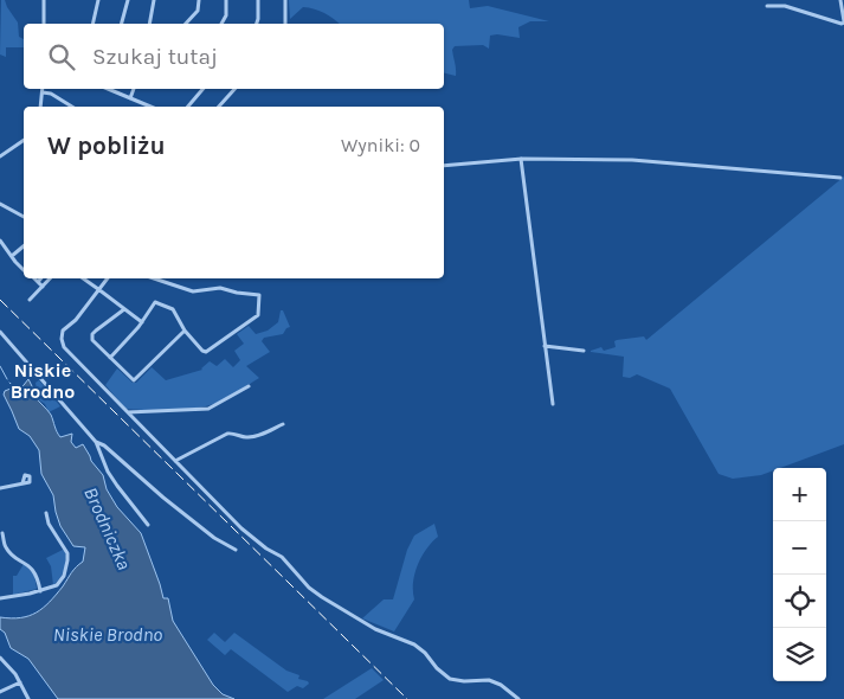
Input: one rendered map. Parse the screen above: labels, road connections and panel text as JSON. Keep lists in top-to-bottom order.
{
  "districts": ["Niskie Brodno"],
  "water": ["Brodniczka", "Niskie Brodno"],
  "page": {
    "search": "Szukaj tutaj",
    "heading": ["W pobliżu", "Wyniki: 0"],
    "map_buttons": ["+", "−"]
  }
}
